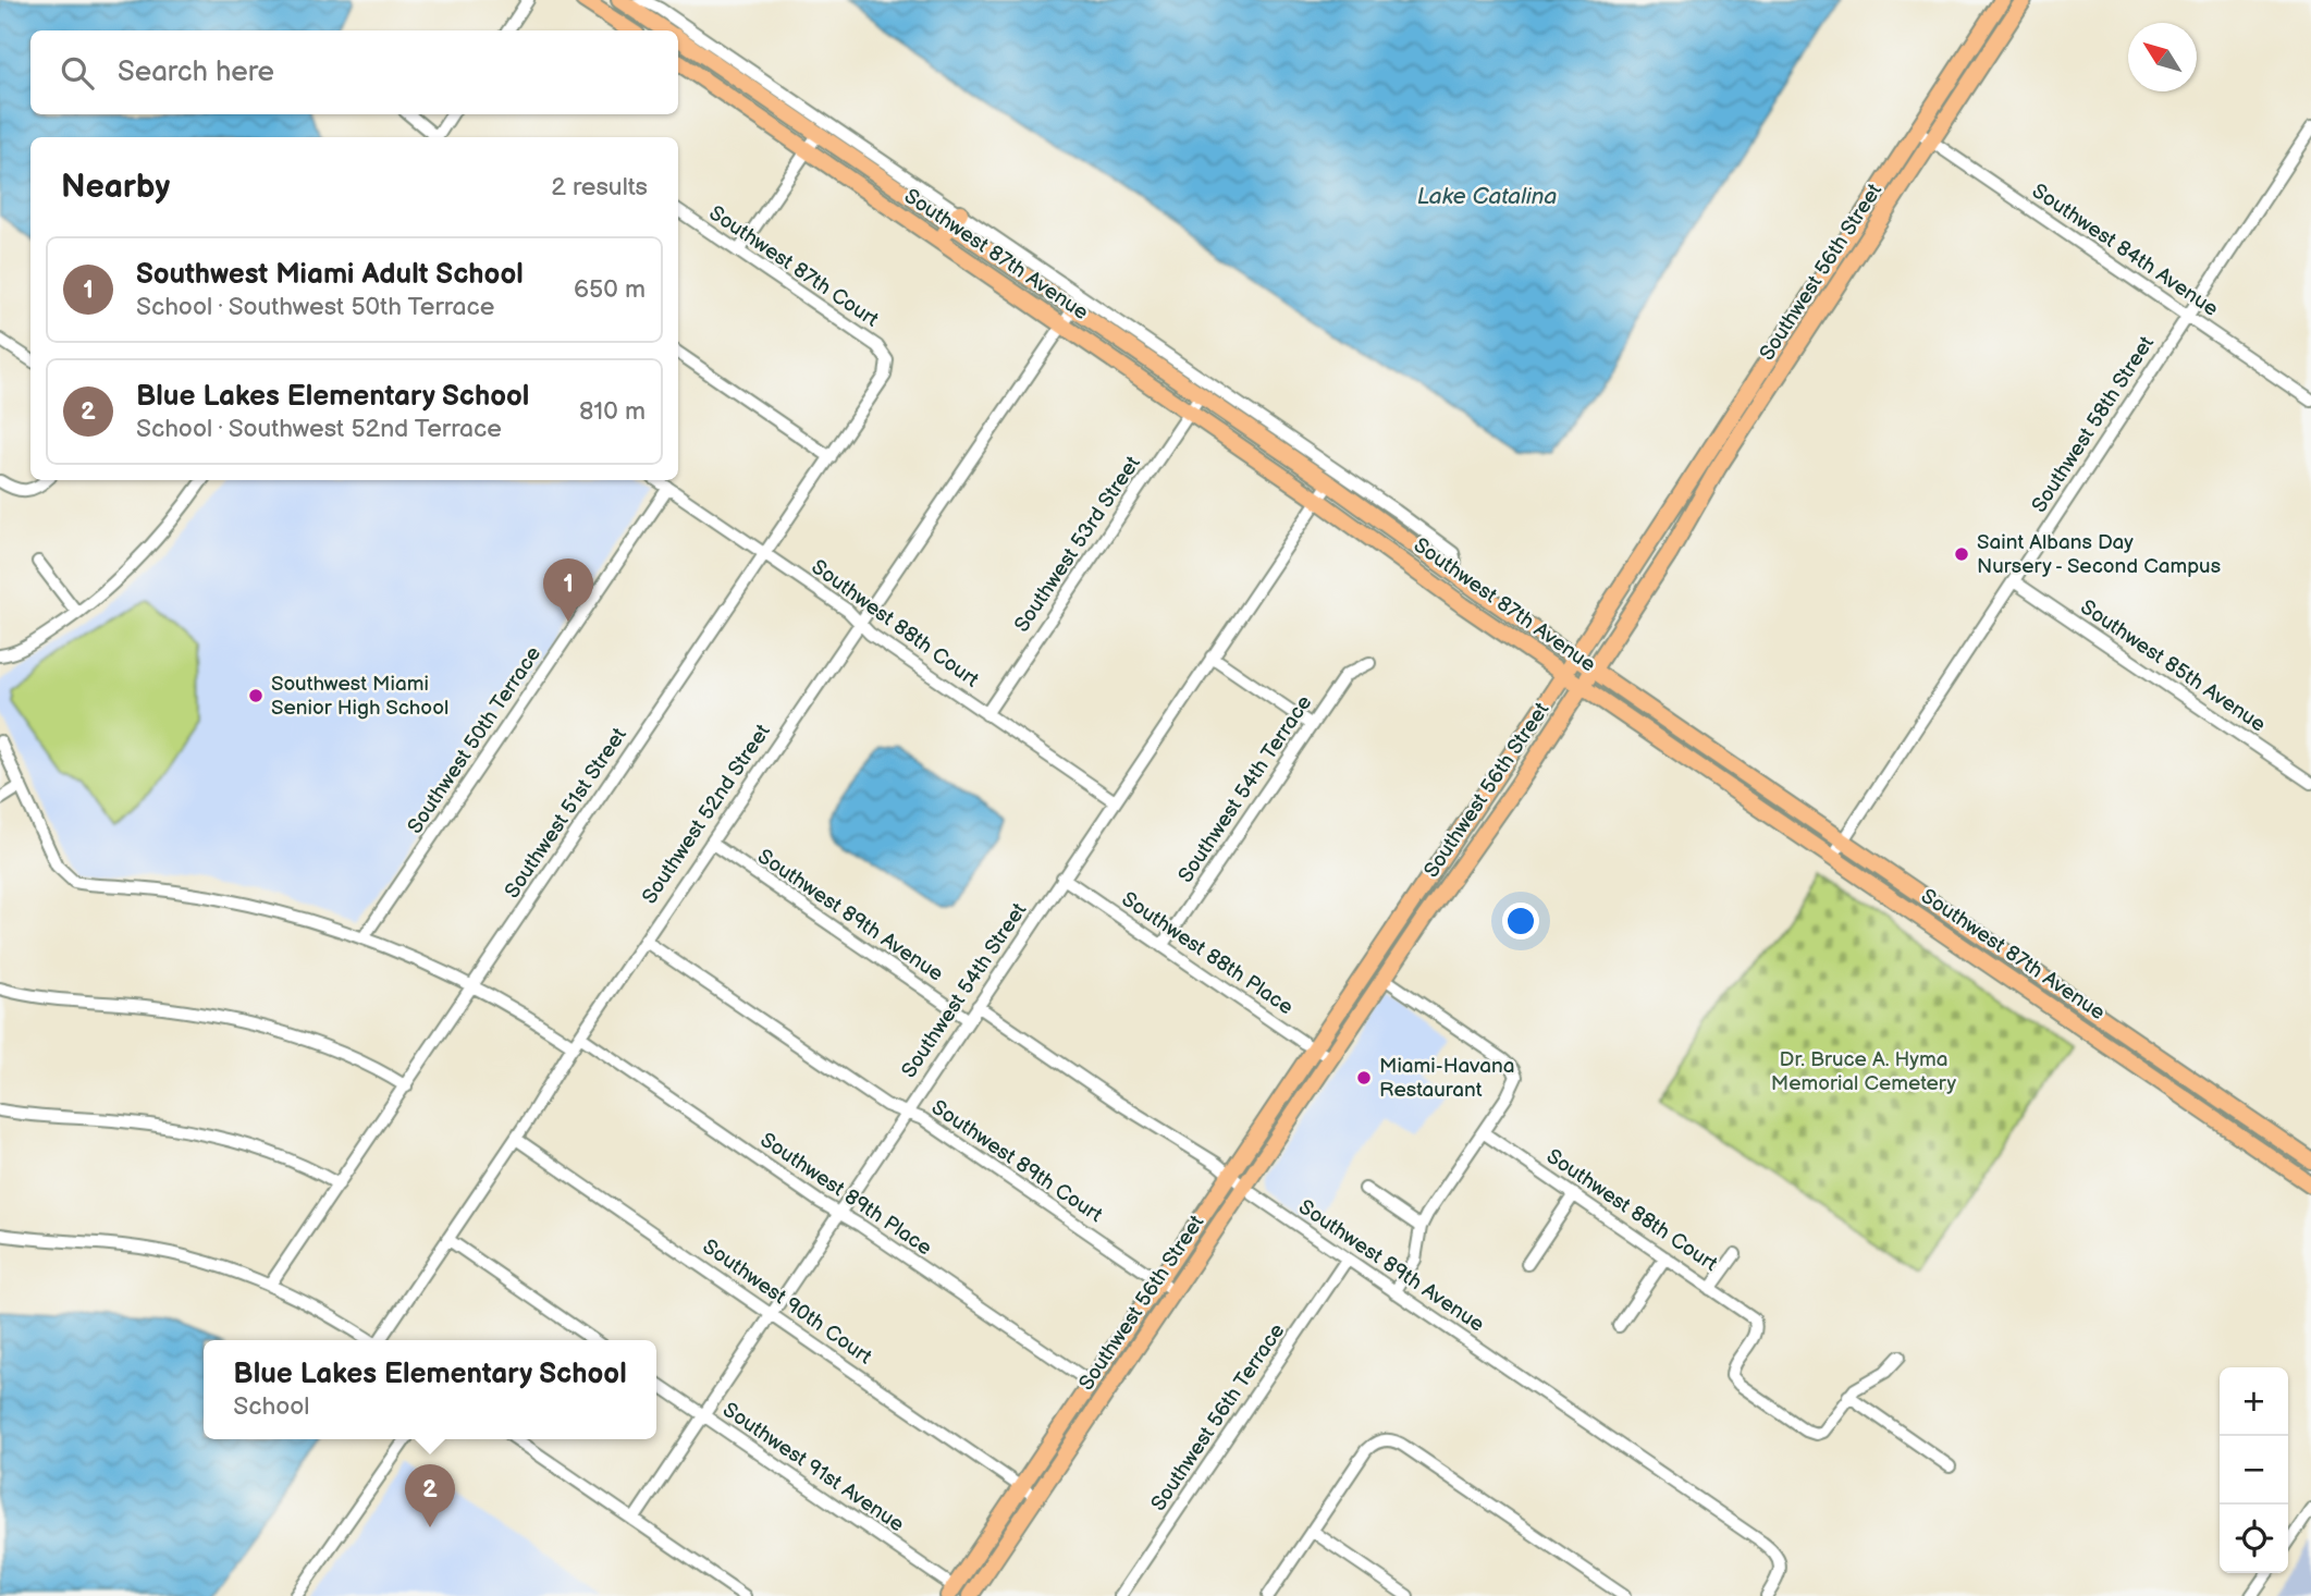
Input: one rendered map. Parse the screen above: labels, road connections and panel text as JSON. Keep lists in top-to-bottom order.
{
  "streets": {
    "main road": ["Southwest 87th Avenue", "Southwest 56th Street"],
    "street": [
      "Southwest 84th Avenue",
      "Southwest 87th Court",
      "Southwest 58th Street",
      "Southwest 53rd Street",
      "Southwest 88th Court",
      "Southwest 85th Avenue",
      "Southwest 50th Terrace",
      "Southwest 54th Terrace",
      "Southwest 51st Street",
      "Southwest 52nd Street",
      "Southwest 89th Avenue",
      "Southwest 88th Place",
      "Southwest 54th Street",
      "Southwest 89th Court",
      "Southwest 89th Place",
      "Southwest 90th Court",
      "Southwest 56th Terrace",
      "Southwest 91st Avenue"
    ]
  },
  "crossings": [
    ["Southwest 84th Avenue", "Southwest 56th Street"],
    ["Southwest 84th Avenue", "Southwest 58th Street"],
    ["Southwest 87th Avenue", "Southwest 56th Street"],
    ["Southwest 87th Avenue", "Southwest 58th Street"],
    ["Southwest 87th Avenue", "Southwest 53rd Street"],
    ["Southwest 87th Avenue", "Southwest 52nd Street"],
    ["Southwest 87th Avenue", "Southwest 54th Street"],
    ["Southwest 87th Court", "Southwest 51st Street"],
    ["Southwest 56th Street", "Southwest 89th Avenue"],
    ["Southwest 56th Street", "Southwest 88th Place"],
    ["Southwest 56th Street", "Southwest 89th Court"],
    ["Southwest 56th Street", "Southwest 89th Place"],
    ["Southwest 56th Street", "Southwest 90th Court"],
    ["Southwest 56th Street", "Southwest 91st Avenue"],
    ["Southwest 58th Street", "Southwest 85th Avenue"],
    ["Southwest 53rd Street", "Southwest 88th Court"],
    ["Southwest 88th Court", "Southwest 50th Terrace"],
    ["Southwest 88th Court", "Southwest 51st Street"],
    ["Southwest 88th Court", "Southwest 52nd Street"],
    ["Southwest 88th Court", "Southwest 54th Street"],
    ["Southwest 50th Terrace", "Southwest 89th Place"],
    ["Southwest 54th Terrace", "Southwest 88th Place"],
    ["Southwest 51st Street", "Southwest 89th Place"],
    ["Southwest 52nd Street", "Southwest 89th Avenue"],
    ["Southwest 52nd Street", "Southwest 89th Court"],
    ["Southwest 52nd Street", "Southwest 89th Place"],
    ["Southwest 52nd Street", "Southwest 90th Court"],
    ["Southwest 89th Avenue", "Southwest 54th Street"],
    ["Southwest 89th Avenue", "Southwest 56th Terrace"],
    ["Southwest 88th Place", "Southwest 54th Street"],
    ["Southwest 54th Street", "Southwest 89th Court"],
    ["Southwest 54th Street", "Southwest 89th Place"],
    ["Southwest 54th Street", "Southwest 90th Court"],
    ["Southwest 54th Street", "Southwest 91st Avenue"]
  ],
  "water": ["Lake Catalina"],
  "parks": ["Dr. Bruce A. Hyma Memorial Cemetery"],
  "places": ["Saint Albans Day Nursery - Second Campus", "Southwest Miami Senior High School", "Miami-Havana Restaurant"],
  "north": "top left",
  "page": {
    "search": "Search here",
    "heading": ["Nearby", "2 results"],
    "list": [
      {
        "mark": "1",
        "name": "Southwest Miami Adult School",
        "note": "School · Southwest 50th Terrace",
        "value": "650 m"
      },
      {
        "mark": "2",
        "name": "Blue Lakes Elementary School",
        "note": "School · Southwest 52nd Terrace",
        "value": "810 m"
      }
    ],
    "pins": ["1", "2"],
    "popup": ["Blue Lakes Elementary School", "School"],
    "map_buttons": ["+", "−"]
  }
}
